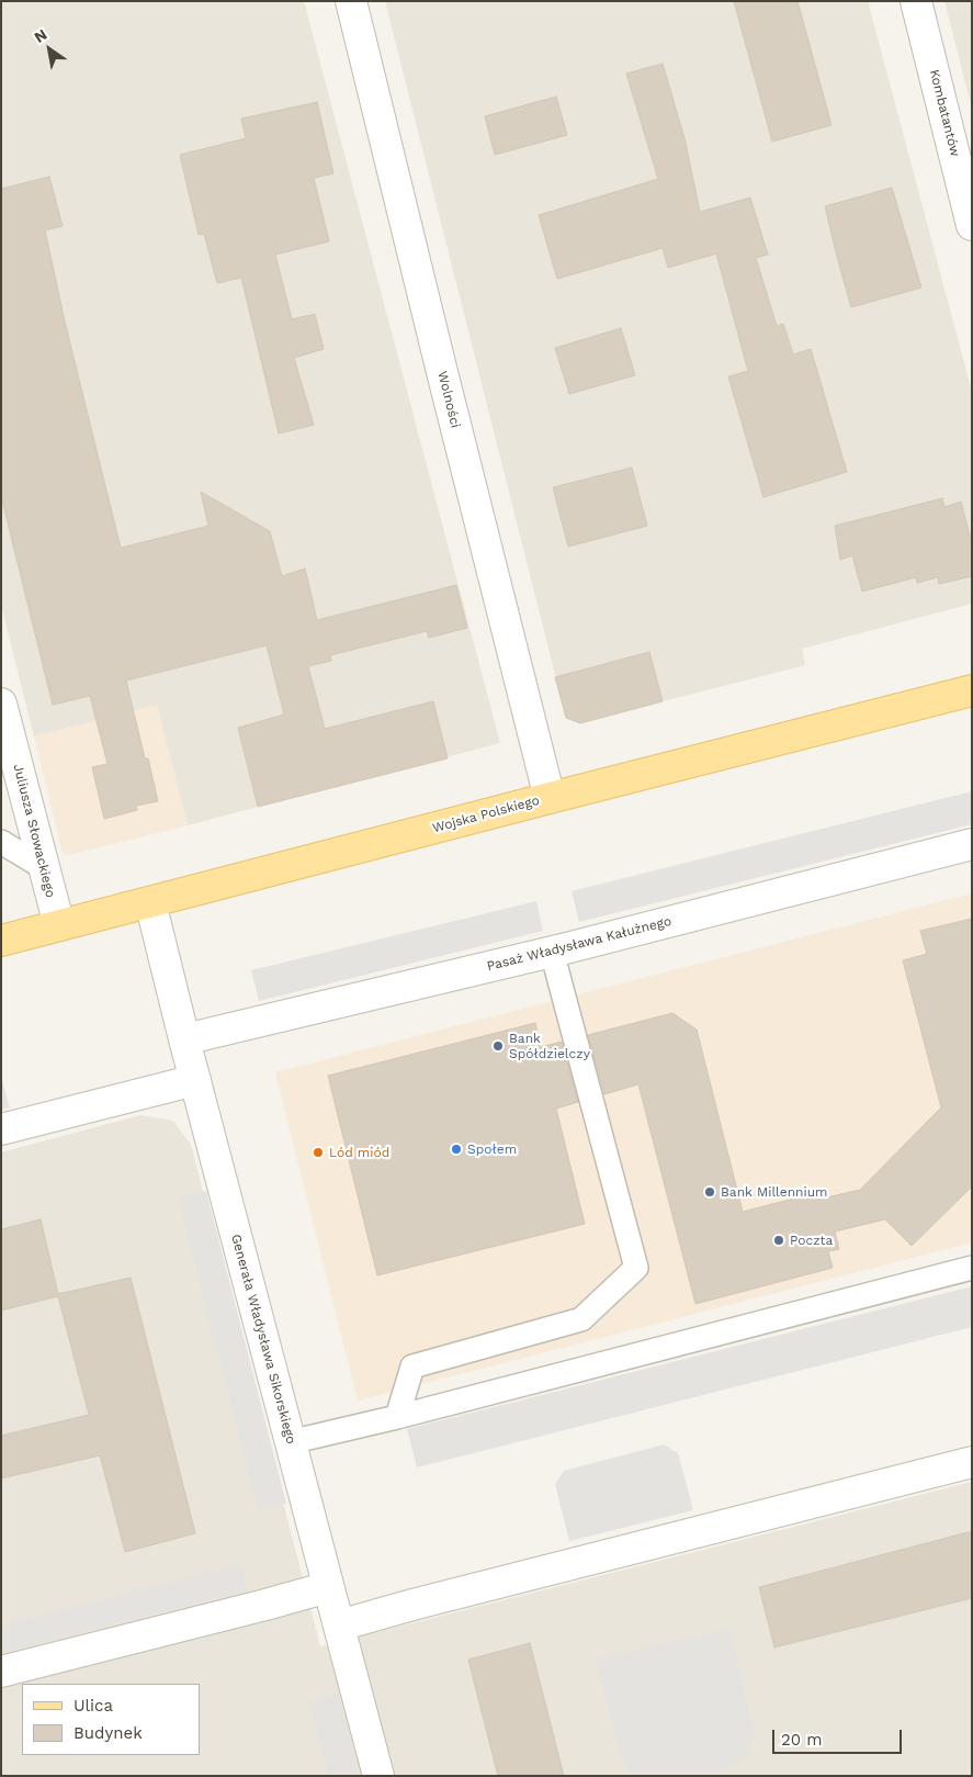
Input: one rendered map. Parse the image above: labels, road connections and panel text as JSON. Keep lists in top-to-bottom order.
{
  "streets": {
    "main road": ["Wojska Polskiego"],
    "street": [
      "Kombatantów",
      "Wolności",
      "Juliusza Słowackiego",
      "Pasaż Władysława Kałużnego",
      "Generała Władysława Sikorskiego"
    ]
  },
  "crossings": [
    ["Wolności", "Wojska Polskiego"],
    ["Wojska Polskiego", "Juliusza Słowackiego"],
    ["Wojska Polskiego", "Generała Władysława Sikorskiego"],
    ["Pasaż Władysława Kałużnego", "Generała Władysława Sikorskiego"]
  ],
  "places": [
    "Bank Spółdzielczy",
    "Społem",
    "Lód miód",
    "Bank Millennium",
    "Poczta"
  ],
  "legend": ["Ulica", "Budynek"],
  "scale_bar": "20 m",
  "north": "top left"
}
